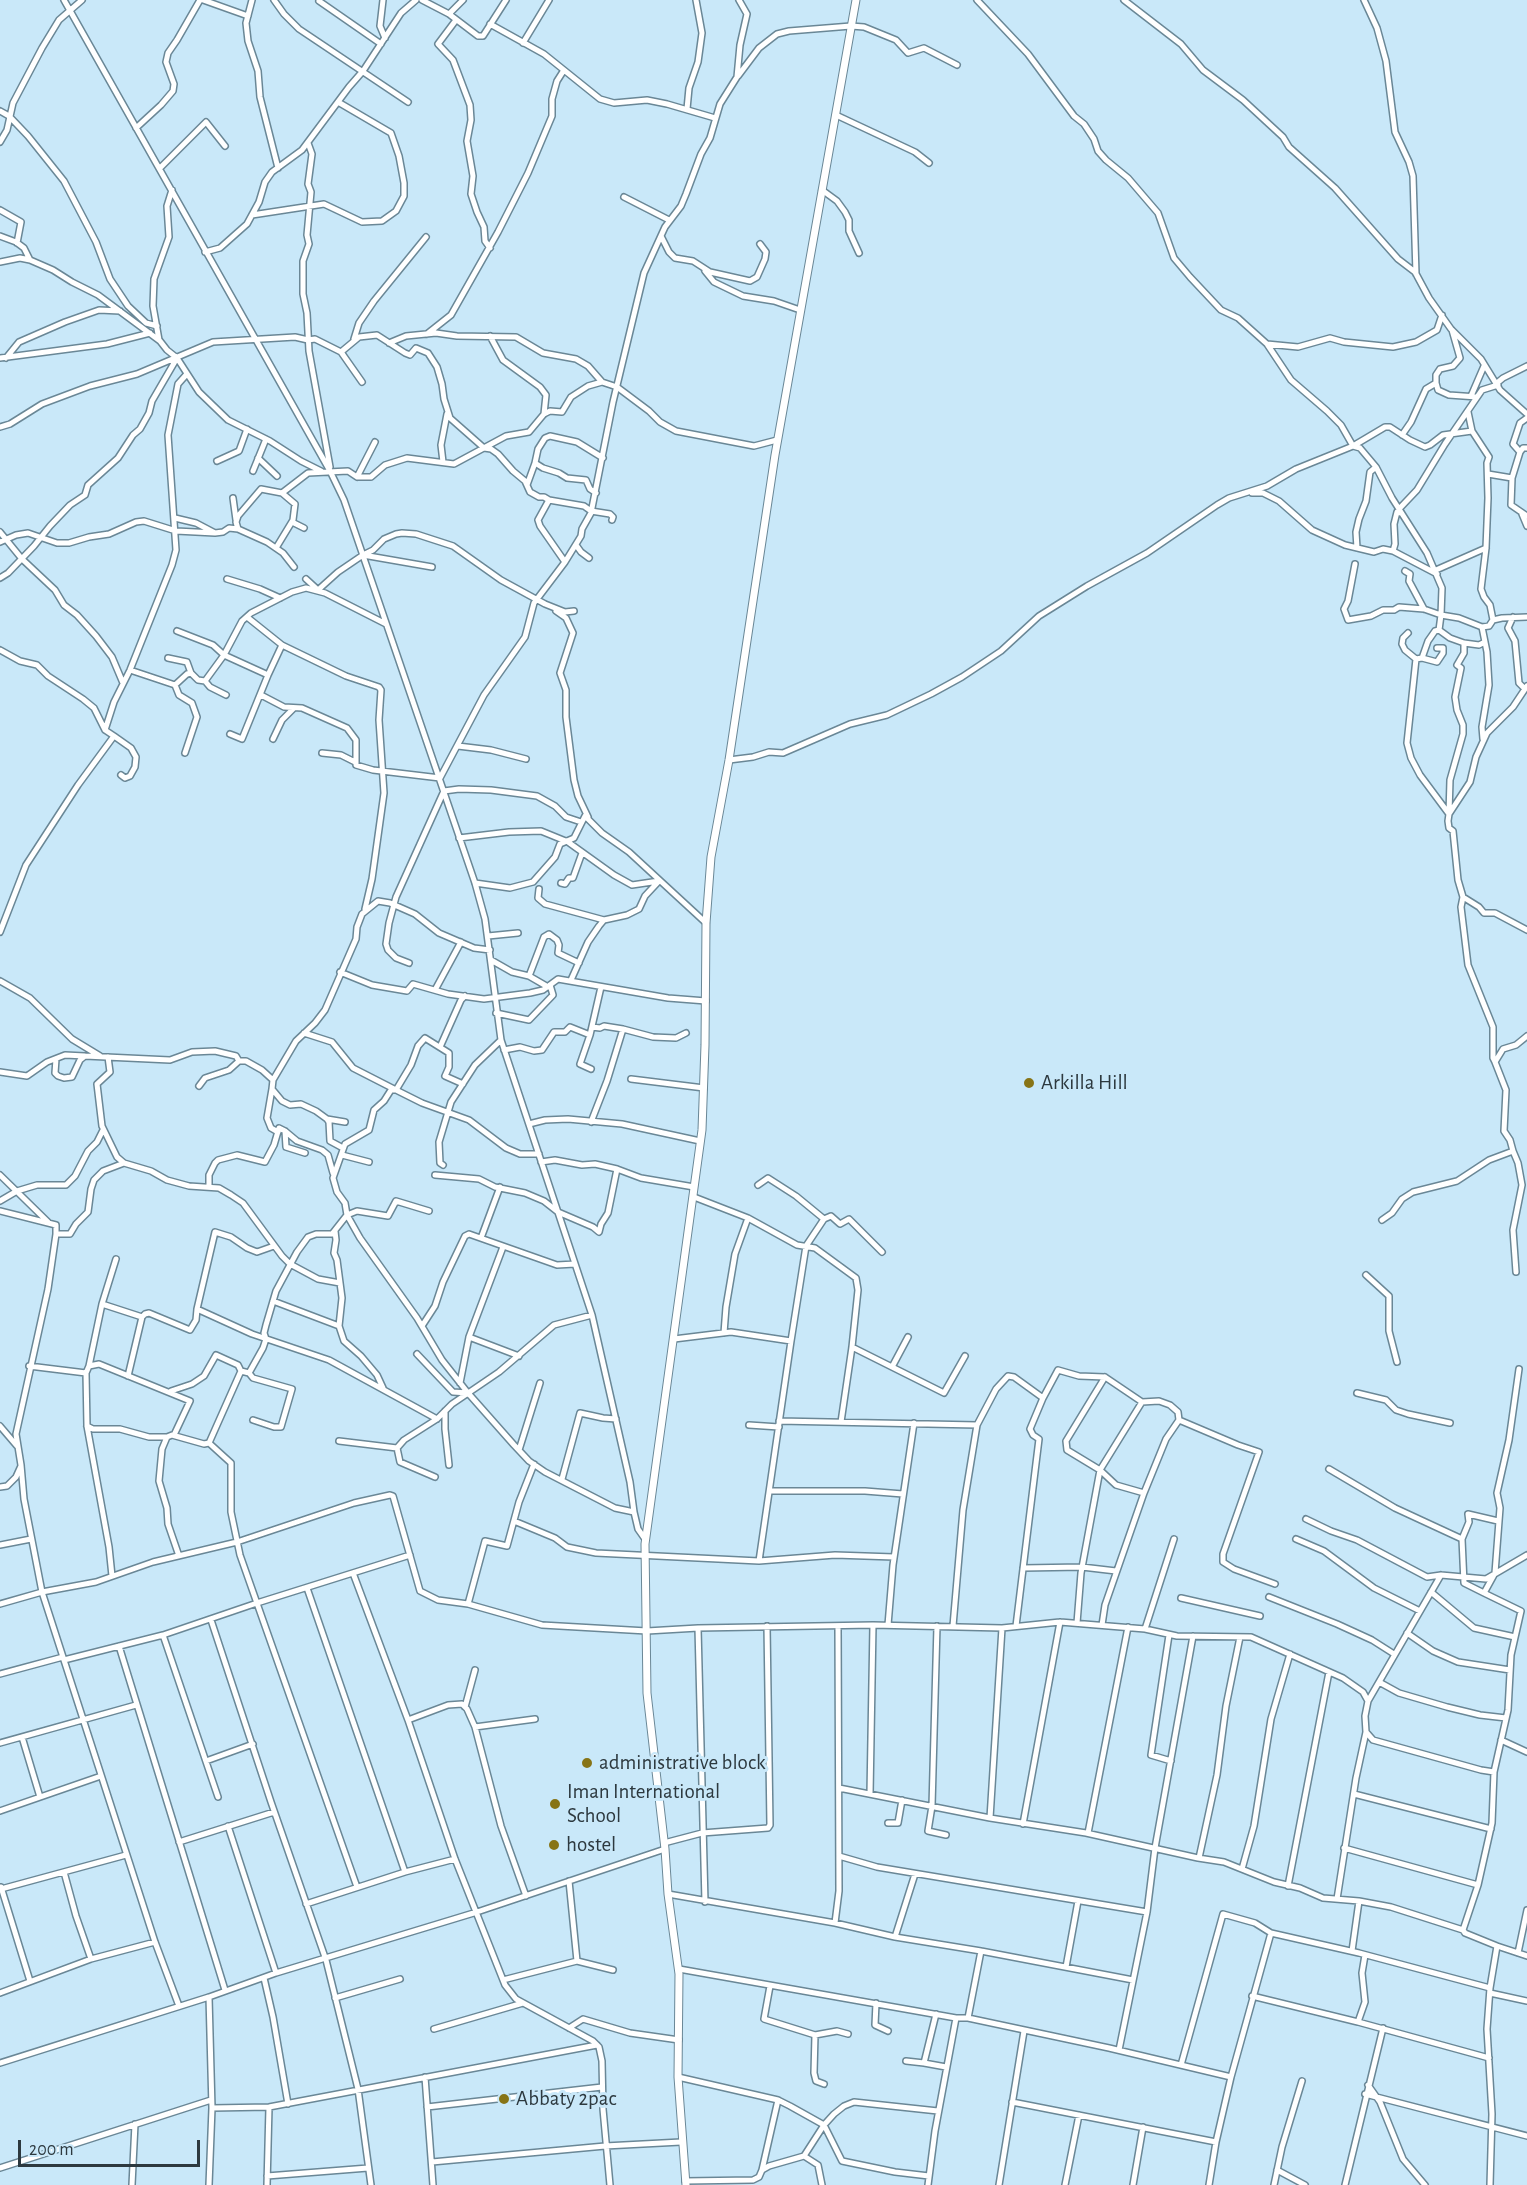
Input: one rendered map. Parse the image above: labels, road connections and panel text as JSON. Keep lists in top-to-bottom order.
{
  "places": [
    "Arkilla Hill",
    "administrative block",
    "Iman International School",
    "hostel",
    "Abbaty 2pac"
  ],
  "scale_bar": "200 m"
}
